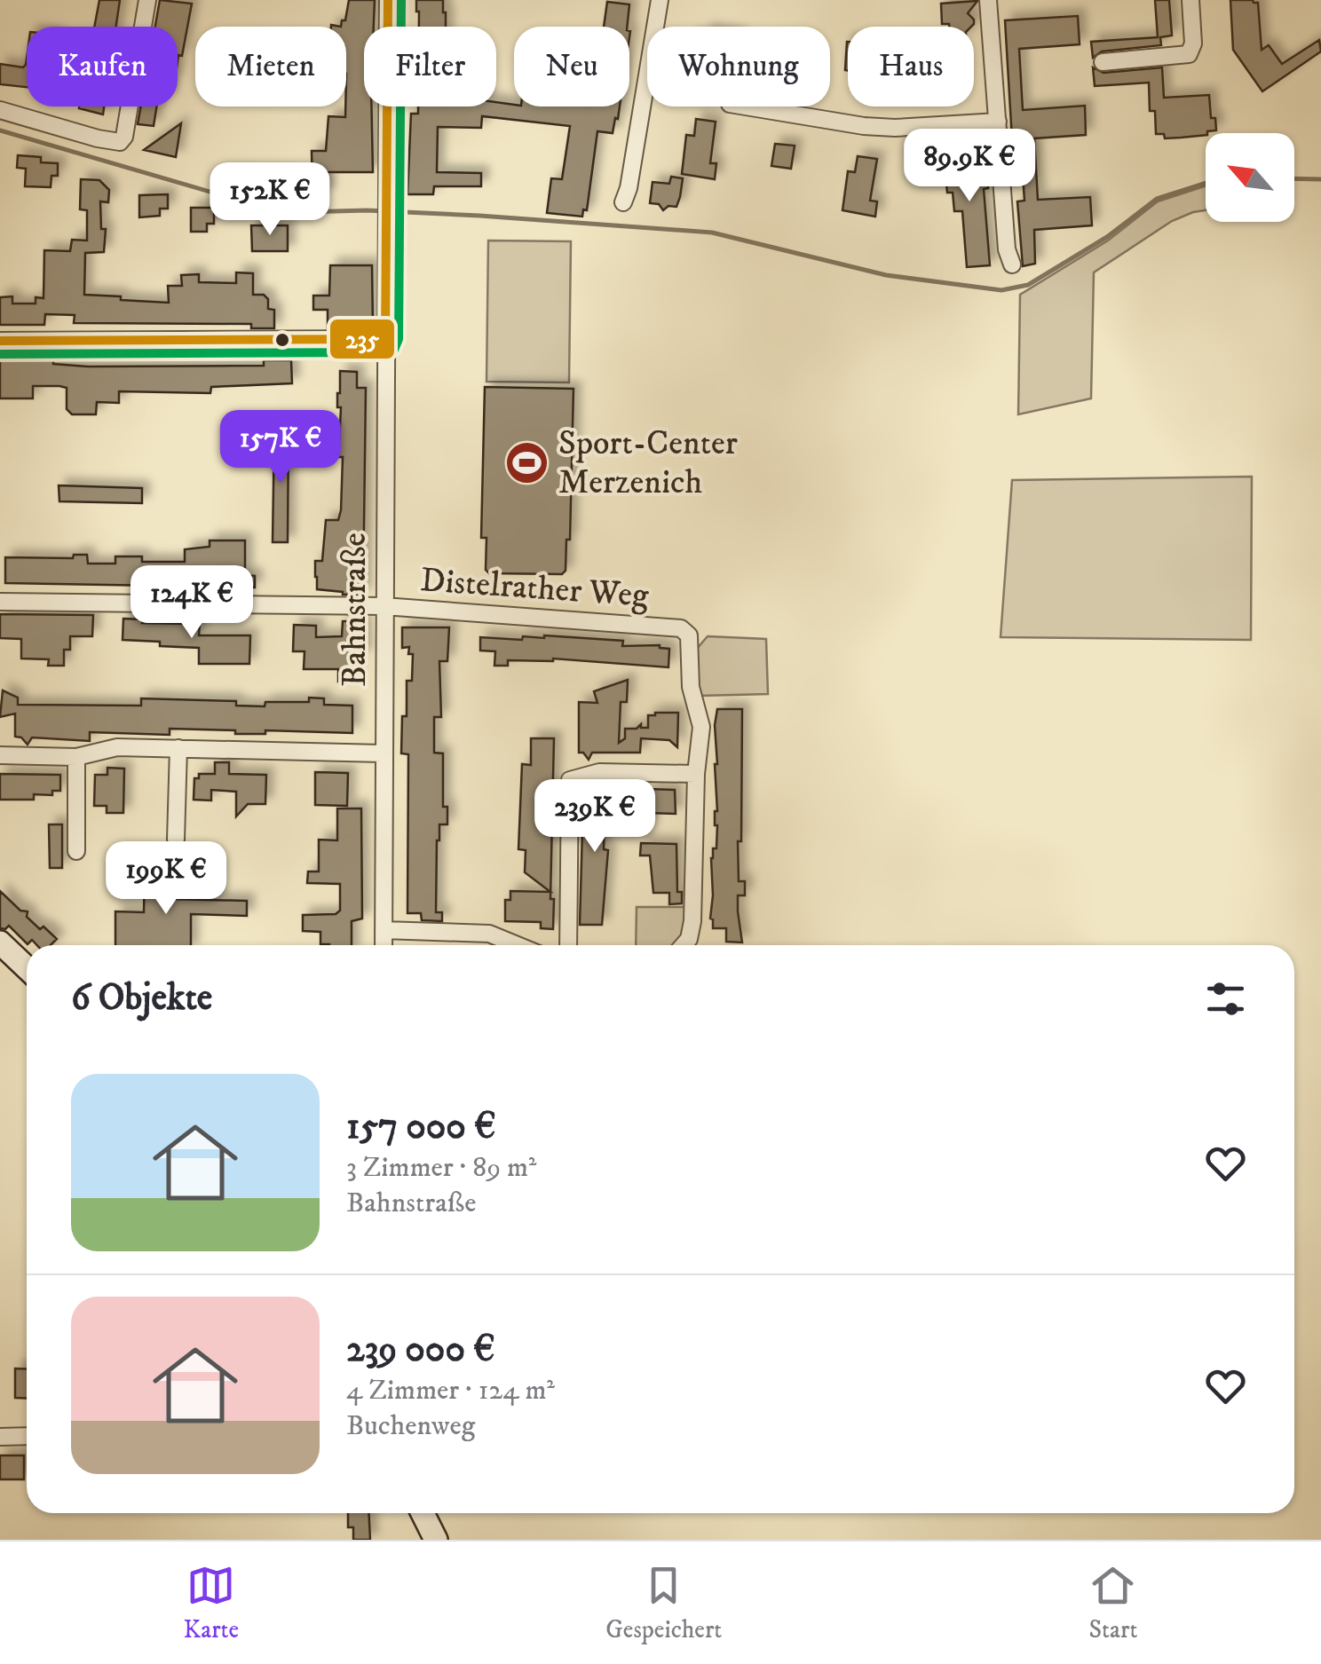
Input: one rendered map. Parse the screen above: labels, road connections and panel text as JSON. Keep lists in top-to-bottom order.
{
  "streets": {
    "street": ["Distelrather Weg", "Bahnstraße"]
  },
  "crossings": [
    ["Distelrather Weg", "Bahnstraße"]
  ],
  "places": {
    "sports": ["Sport-Center Merzenich"]
  },
  "lines": ["transit line 235"],
  "north": "top left",
  "page": {
    "chip": [
      "Kaufen",
      "Mieten",
      "Filter",
      "Neu",
      "Wohnung",
      "Haus"
    ],
    "price": [
      "89.9K €",
      "152K €",
      "157K €",
      "124K €",
      "239K €",
      "199K €"
    ],
    "heading": "6 Objekte",
    "list": [
      {
        "name": "157 000 €",
        "note": "3 Zimmer · 89 m² · Bahnstraße"
      },
      {
        "name": "239 000 €",
        "note": "4 Zimmer · 124 m² · Buchenweg"
      }
    ],
    "tabs": ["Karte", "Gespeichert", "Start"]
  }
}
